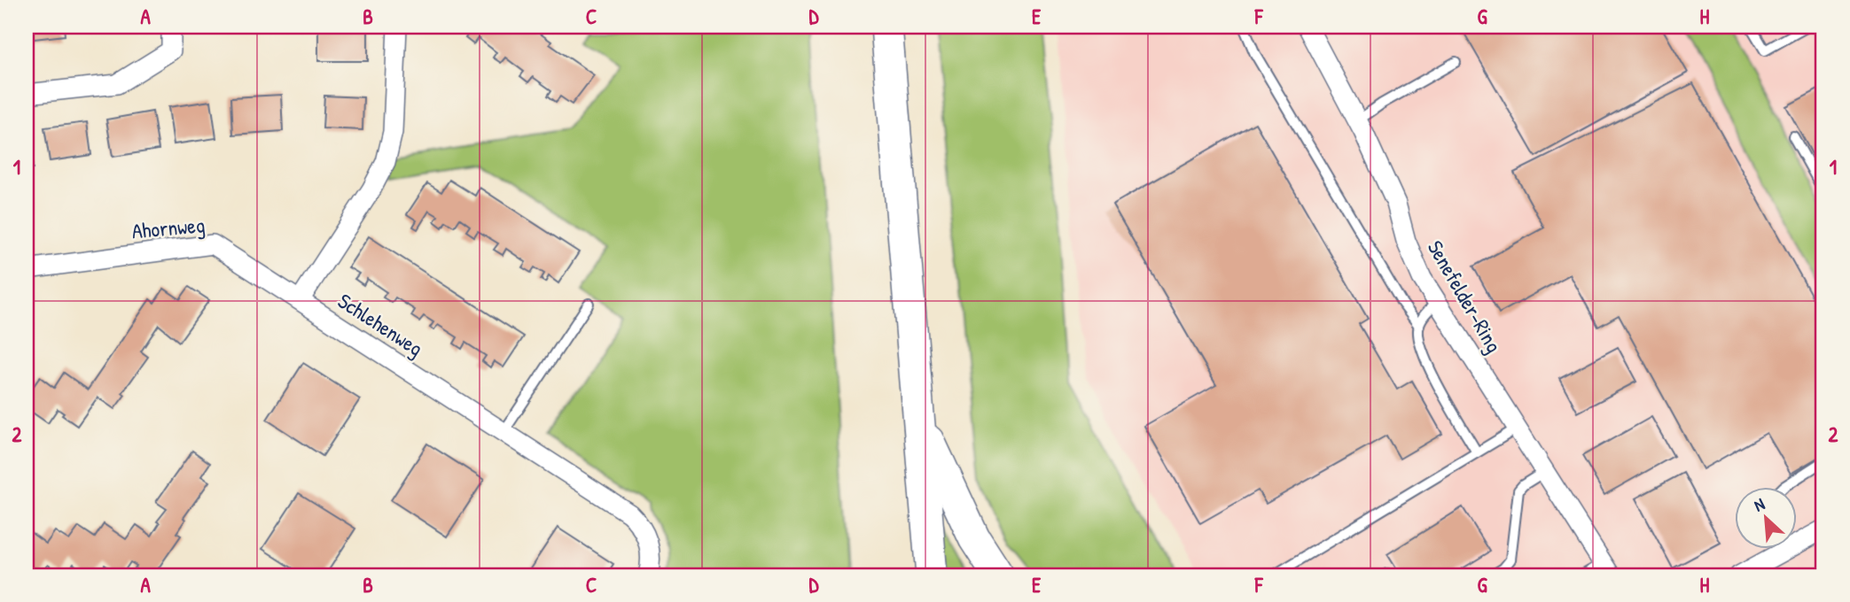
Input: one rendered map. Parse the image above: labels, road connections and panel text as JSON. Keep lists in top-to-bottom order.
{
  "streets": {
    "street": ["Ahornweg", "Senefelder-Ring", "Schlehenweg"]
  },
  "crossings": [
    ["Ahornweg", "Schlehenweg"]
  ],
  "north": "top left",
  "grid": {
    "columns": [
      "A",
      "B",
      "C",
      "D",
      "E",
      "F",
      "G",
      "H"
    ],
    "rows": ["1", "2"]
  }
}
